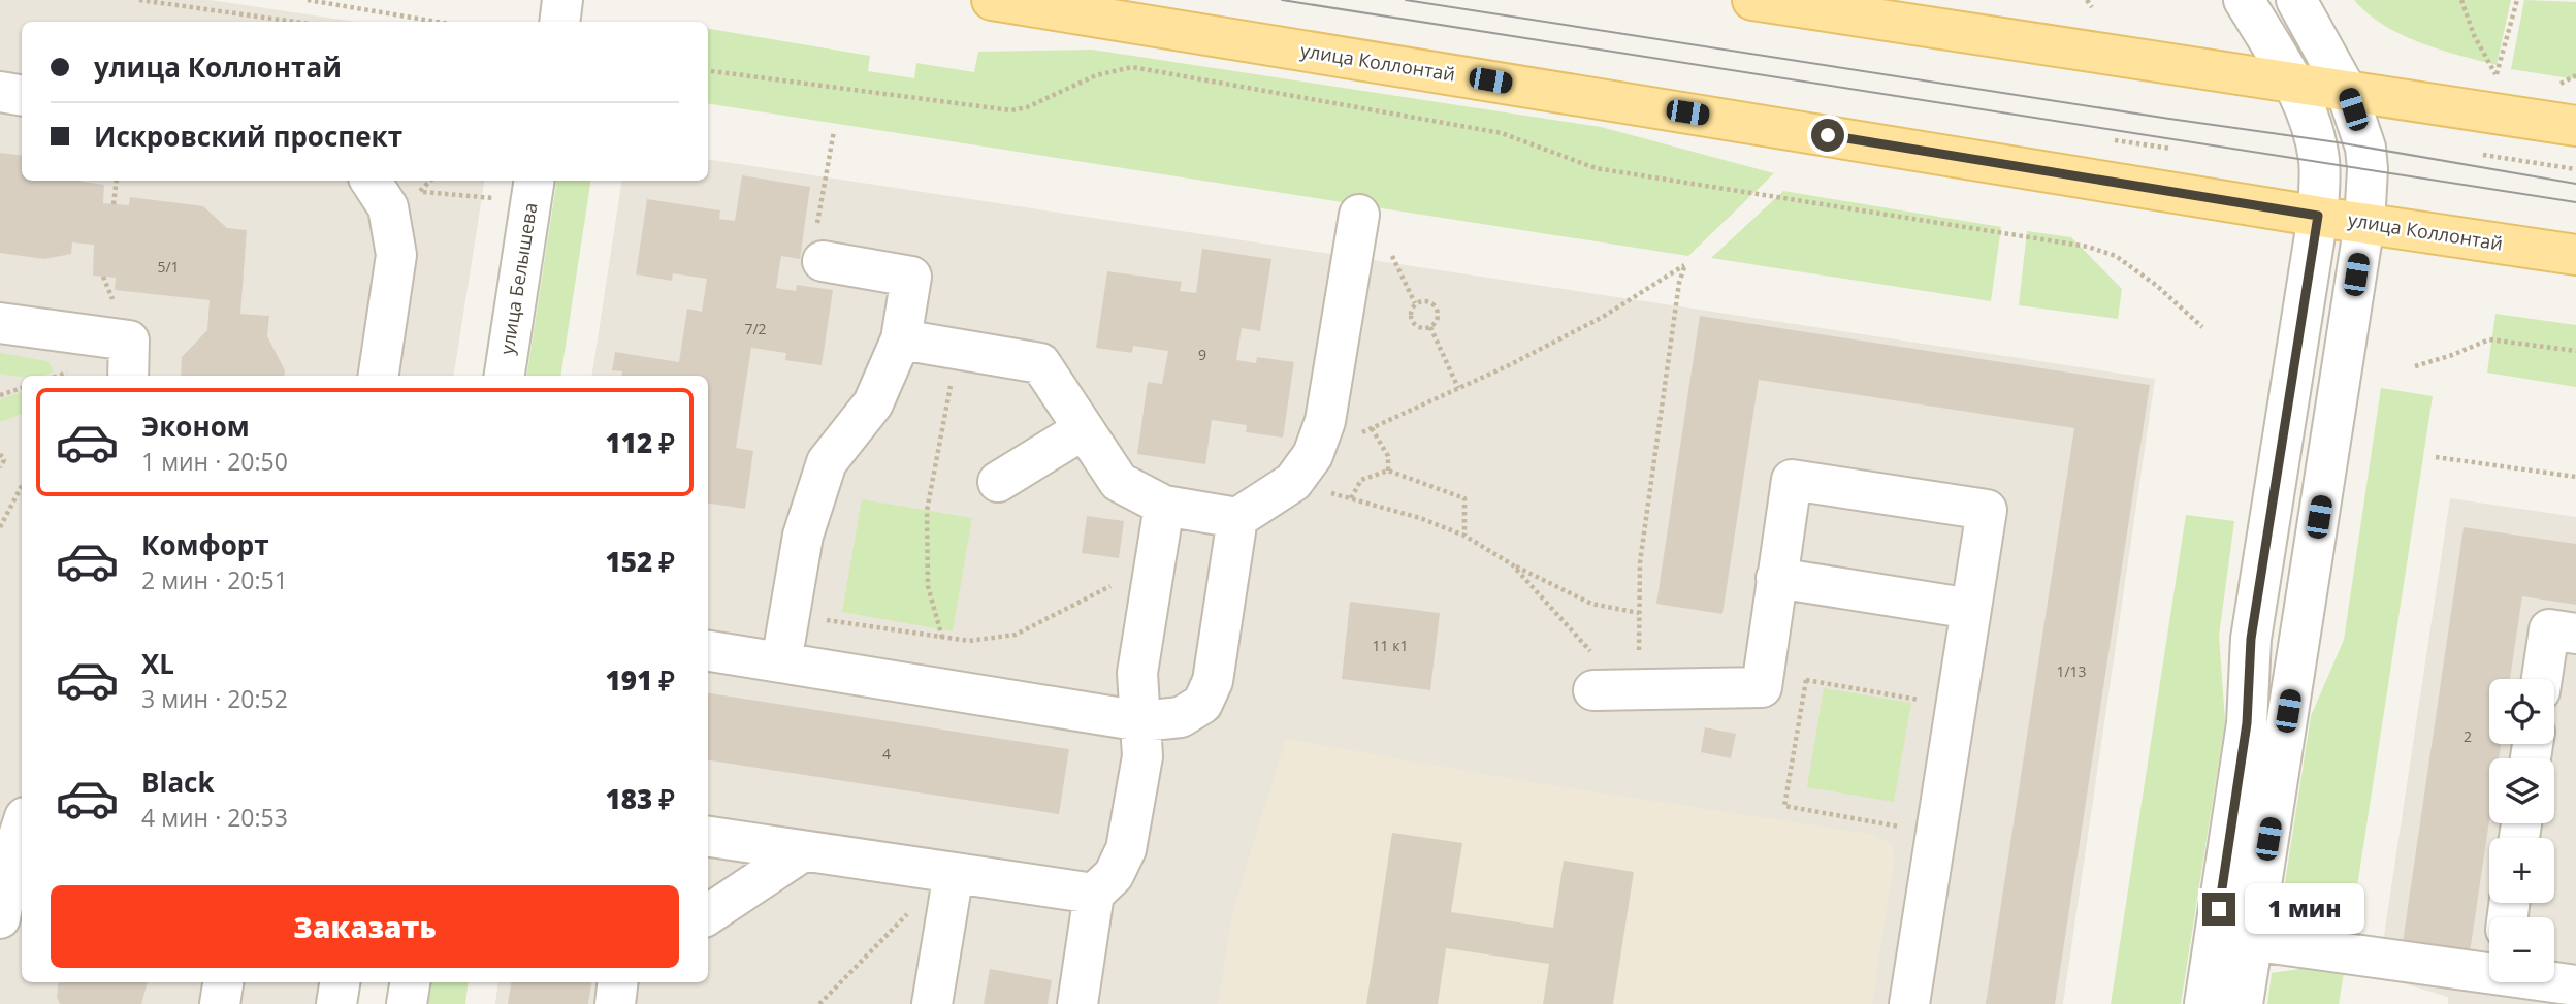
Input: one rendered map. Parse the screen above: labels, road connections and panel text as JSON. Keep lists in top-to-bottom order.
{
  "streets": {
    "main road": ["улица Коллонтай"],
    "street": ["улица Белышева"]
  },
  "house_numbers": [
    "5/1",
    "7/2",
    "9",
    "11 к1",
    "1/13",
    "2",
    "4"
  ],
  "page": {
    "banner": ["улица Коллонтай", "Искровский проспект"],
    "list": [
      {
        "name": "Эконом",
        "note": "1 мин · 20:50",
        "value": "112 ₽"
      },
      {
        "name": "Комфорт",
        "note": "2 мин · 20:51",
        "value": "152 ₽"
      },
      {
        "name": "XL",
        "note": "3 мин · 20:52",
        "value": "191 ₽"
      },
      {
        "name": "Black",
        "note": "4 мин · 20:53",
        "value": "183 ₽"
      }
    ],
    "map_buttons": ["+", "−"],
    "buttons": "Заказать",
    "bubble": "1 мин"
  }
}
